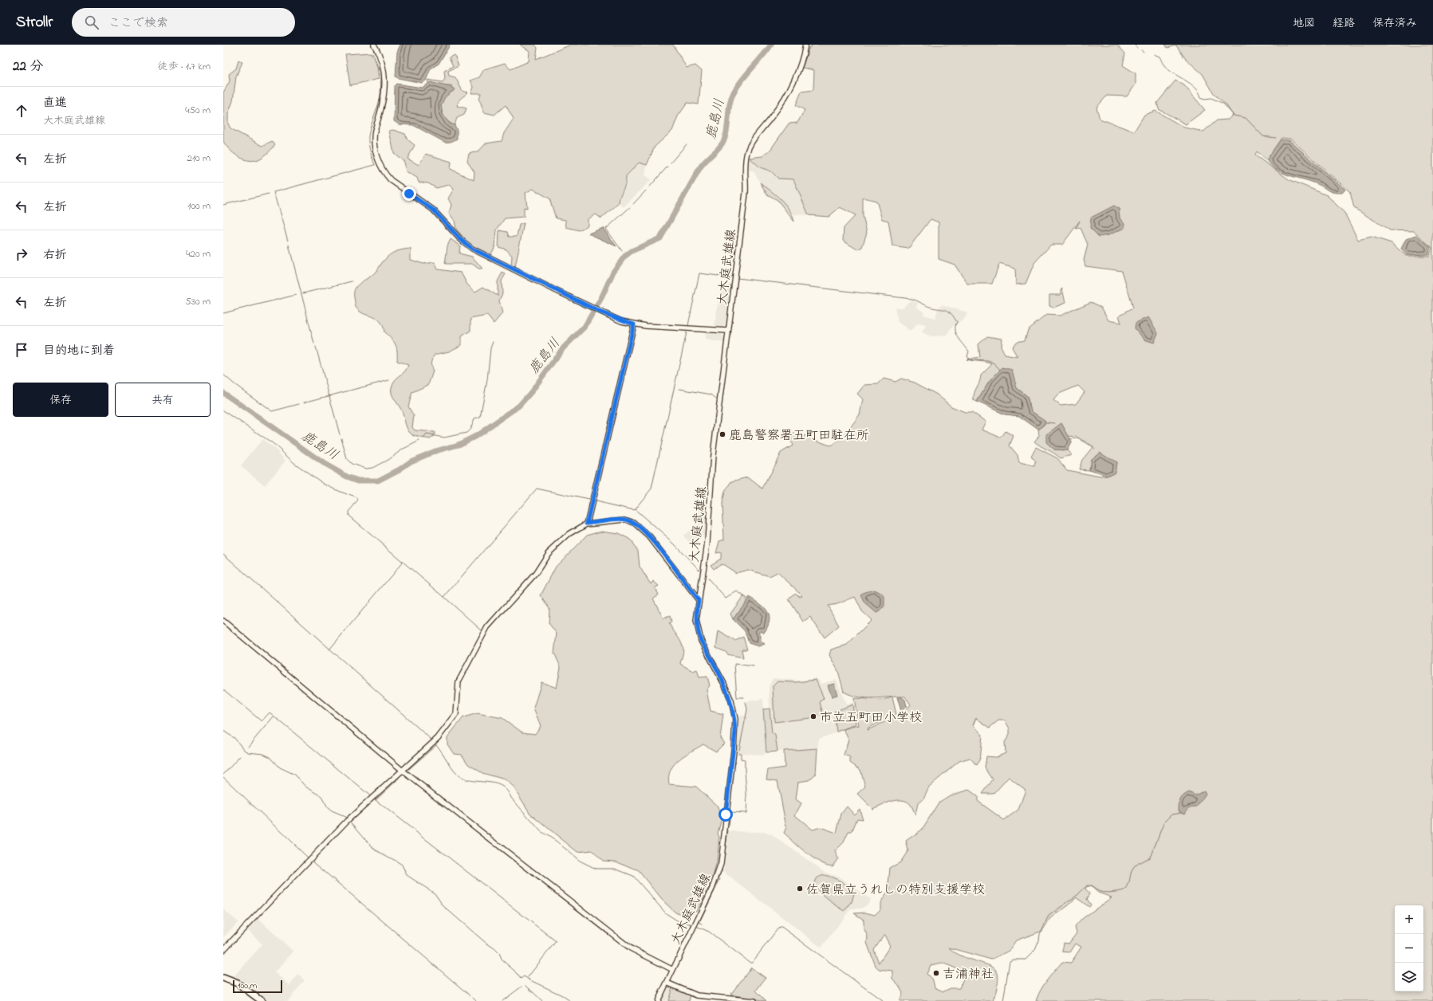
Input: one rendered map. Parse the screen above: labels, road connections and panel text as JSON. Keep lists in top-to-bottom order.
{
  "streets": {
    "street": ["大木庭武雄線"]
  },
  "water": ["鹿島川"],
  "places": [
    "鹿島警察署五町田駐在所",
    "市立五町田小学校",
    "佐賀県立うれしの特別支援学校",
    "吉浦神社"
  ],
  "scale_bar": "100 m",
  "page": {
    "header": "Strollr",
    "search": "ここで検索",
    "nav": ["地図", "経路", "保存済み"],
    "heading": ["22 分", "徒歩 · 1.7 km"],
    "list": [
      ["直進", "大木庭武雄線", "450 m"],
      ["左折", "210 m"],
      ["左折", "100 m"],
      ["右折", "420 m"],
      ["左折", "530 m"],
      "目的地に到着"
    ],
    "buttons": ["保存", "共有"],
    "map_buttons": ["+", "−"],
    "scale": "100 m"
  }
}
